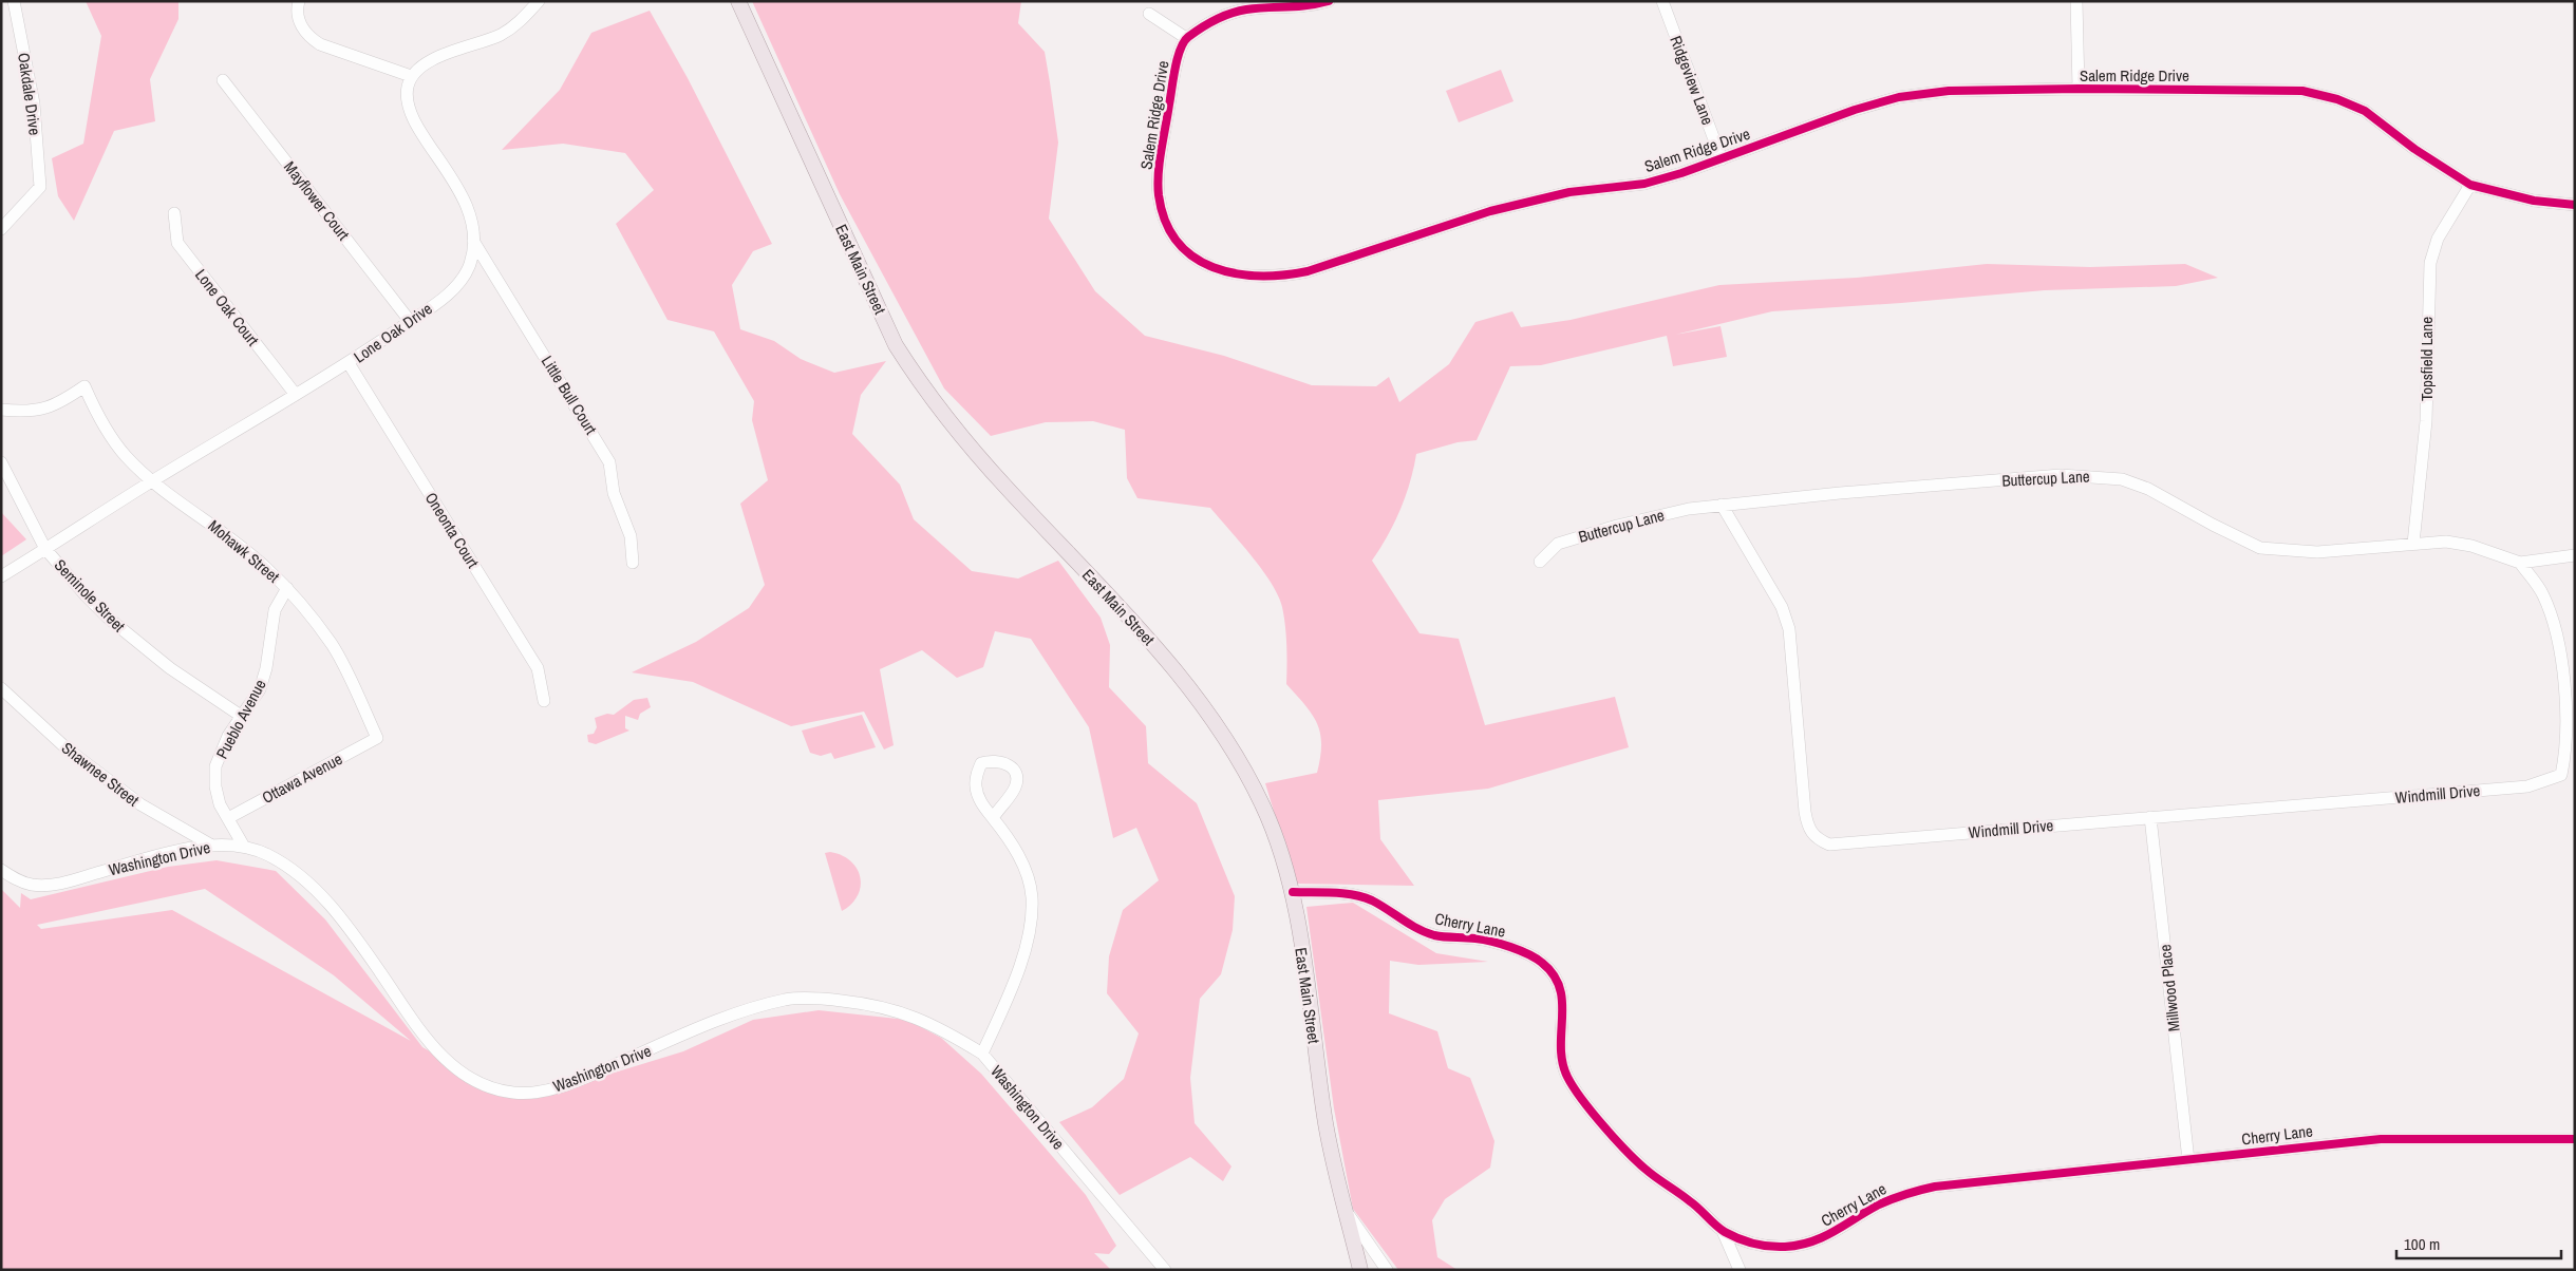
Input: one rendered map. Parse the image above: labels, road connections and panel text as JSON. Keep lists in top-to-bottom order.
{
  "streets": {
    "main road": ["East Main Street"],
    "street": [
      "Salem Ridge Drive",
      "Ridgeview Lane",
      "Oakdale Drive",
      "Mayflower Court",
      "Lone Oak Court",
      "Lone Oak Drive",
      "Topsfield Lane",
      "Little Bull Court",
      "Buttercup Lane",
      "Oneonta Court",
      "Mohawk Street",
      "Seminole Street",
      "Pueblo Avenue",
      "Shawnee Street",
      "Ottawa Avenue",
      "Windmill Drive",
      "Washington Drive",
      "Cherry Lane",
      "Millwood Place"
    ]
  },
  "crossings": [
    ["Salem Ridge Drive", "Ridgeview Lane"],
    ["Salem Ridge Drive", "Topsfield Lane"],
    ["Mayflower Court", "Lone Oak Drive"],
    ["East Main Street", "Cherry Lane"],
    ["Lone Oak Court", "Lone Oak Drive"],
    ["Lone Oak Drive", "Little Bull Court"],
    ["Lone Oak Drive", "Oneonta Court"],
    ["Lone Oak Drive", "Mohawk Street"],
    ["Lone Oak Drive", "Seminole Street"],
    ["Topsfield Lane", "Buttercup Lane"],
    ["Buttercup Lane", "Windmill Drive"],
    ["Mohawk Street", "Pueblo Avenue"],
    ["Mohawk Street", "Ottawa Avenue"],
    ["Seminole Street", "Pueblo Avenue"],
    ["Pueblo Avenue", "Ottawa Avenue"],
    ["Pueblo Avenue", "Washington Drive"],
    ["Shawnee Street", "Washington Drive"],
    ["Windmill Drive", "Millwood Place"],
    ["Cherry Lane", "Millwood Place"]
  ],
  "scale_bar": "100 m"
}
